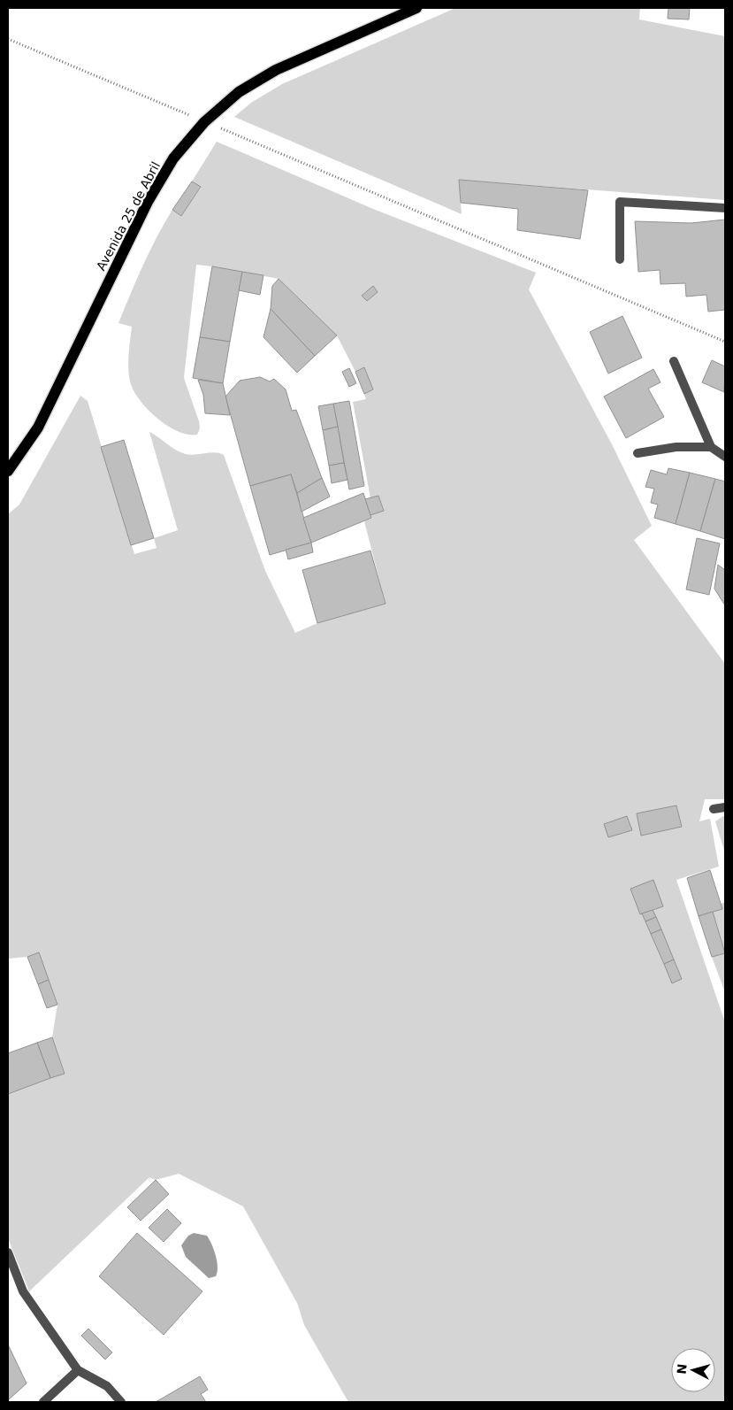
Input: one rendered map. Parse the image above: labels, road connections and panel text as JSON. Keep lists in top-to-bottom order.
{
  "streets": {
    "main road": ["Avenida 25 de Abril"]
  },
  "north": "left"
}
